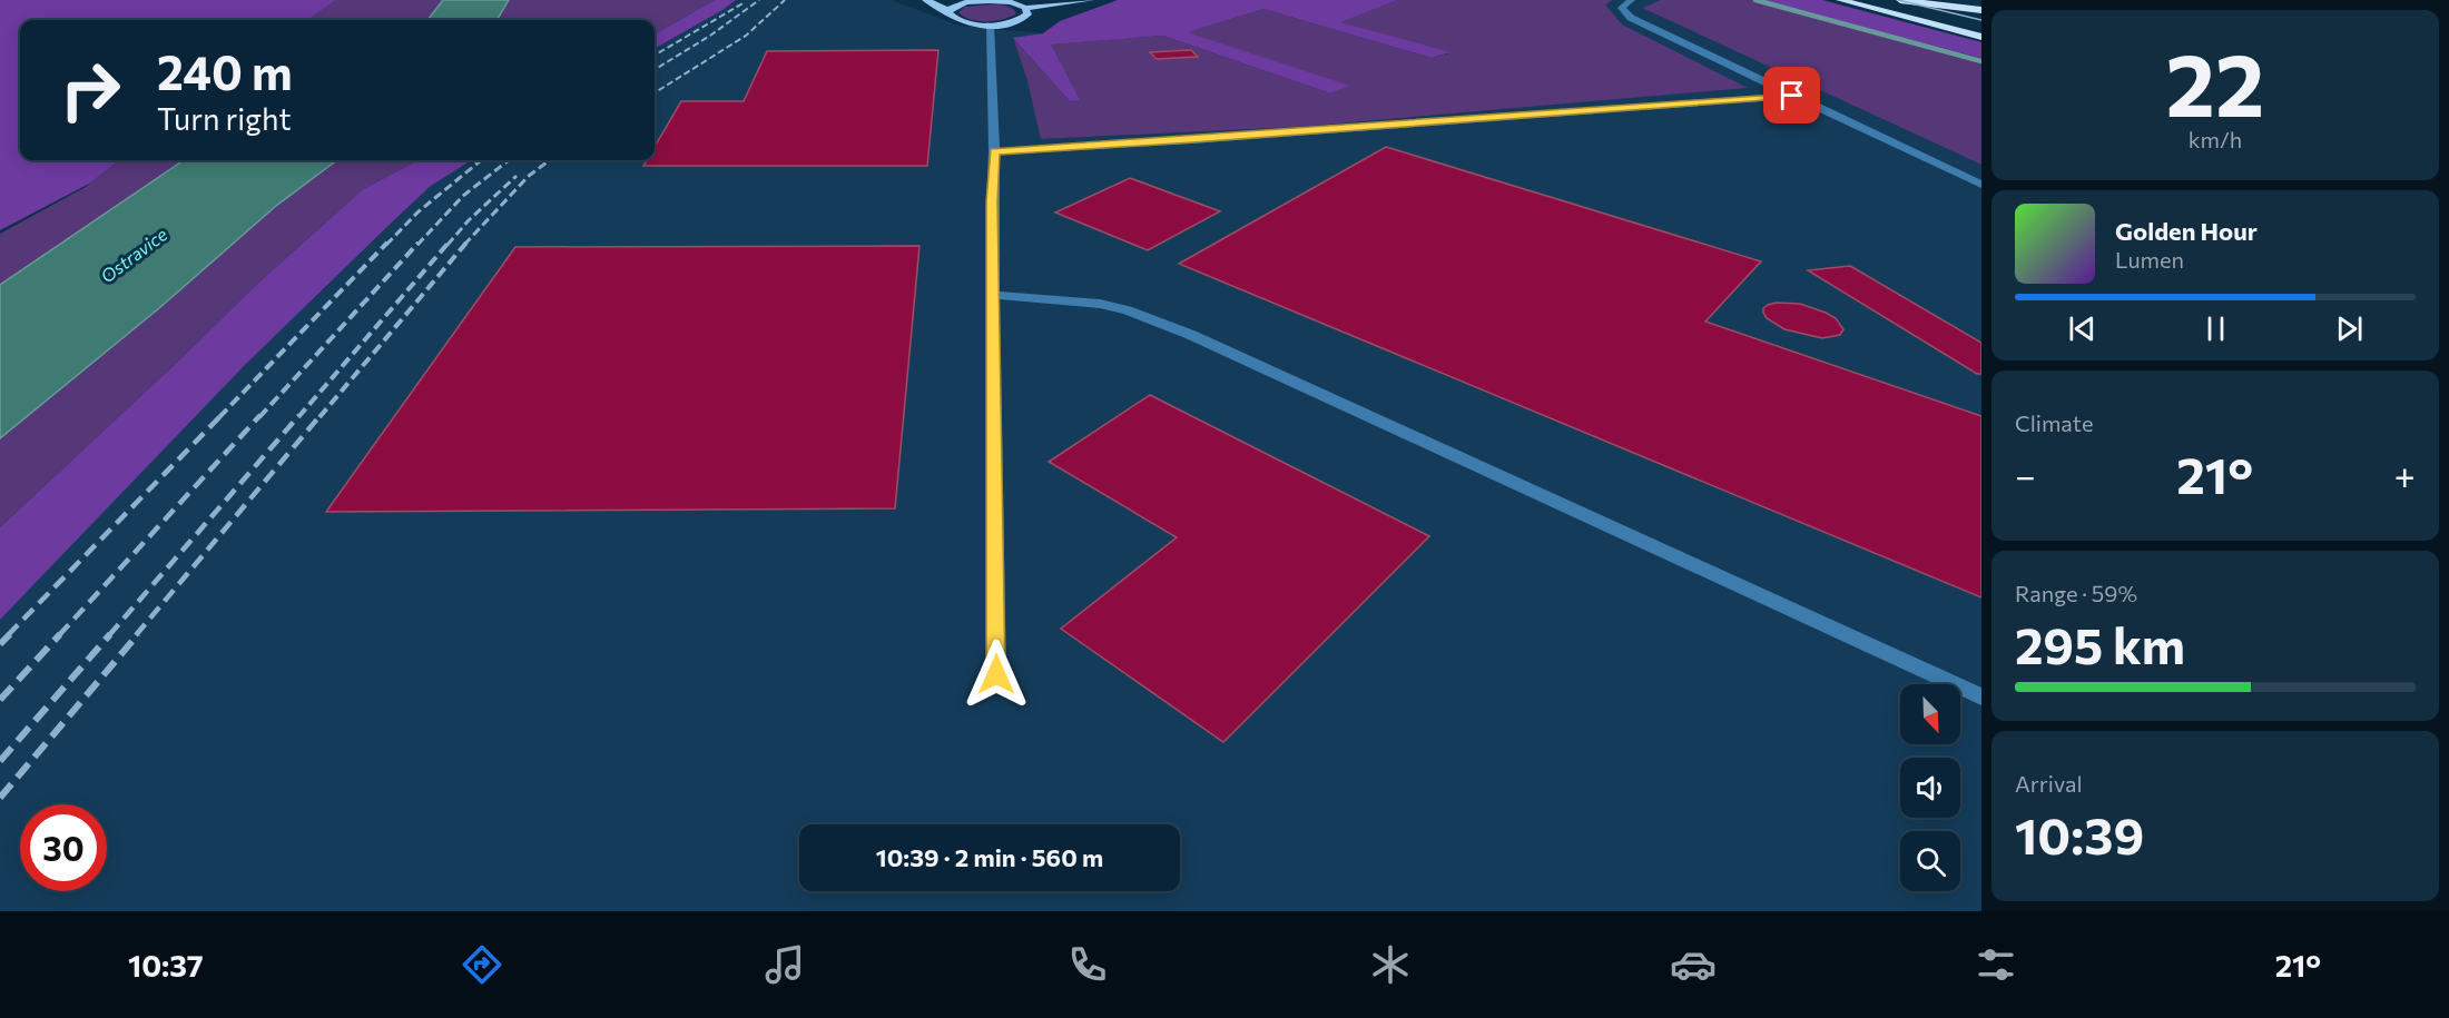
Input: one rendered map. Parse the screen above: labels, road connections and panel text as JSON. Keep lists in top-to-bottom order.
{
  "water": ["Ostravice"],
  "north": "bottom right",
  "page": {
    "tile": [
      ["22", "km/h"],
      "Climate",
      ["Range · 59%", "295 km"],
      ["Arrival", "10:39"]
    ],
    "turn": ["240 m", "Turn right"],
    "song": ["Golden Hour", "Lumen"],
    "heat": ["−", "21°", "+"],
    "limit": "30",
    "trip": "10:39 · 2 min · 560 m",
    "tabs": ["10:37", "21°"]
  }
}
